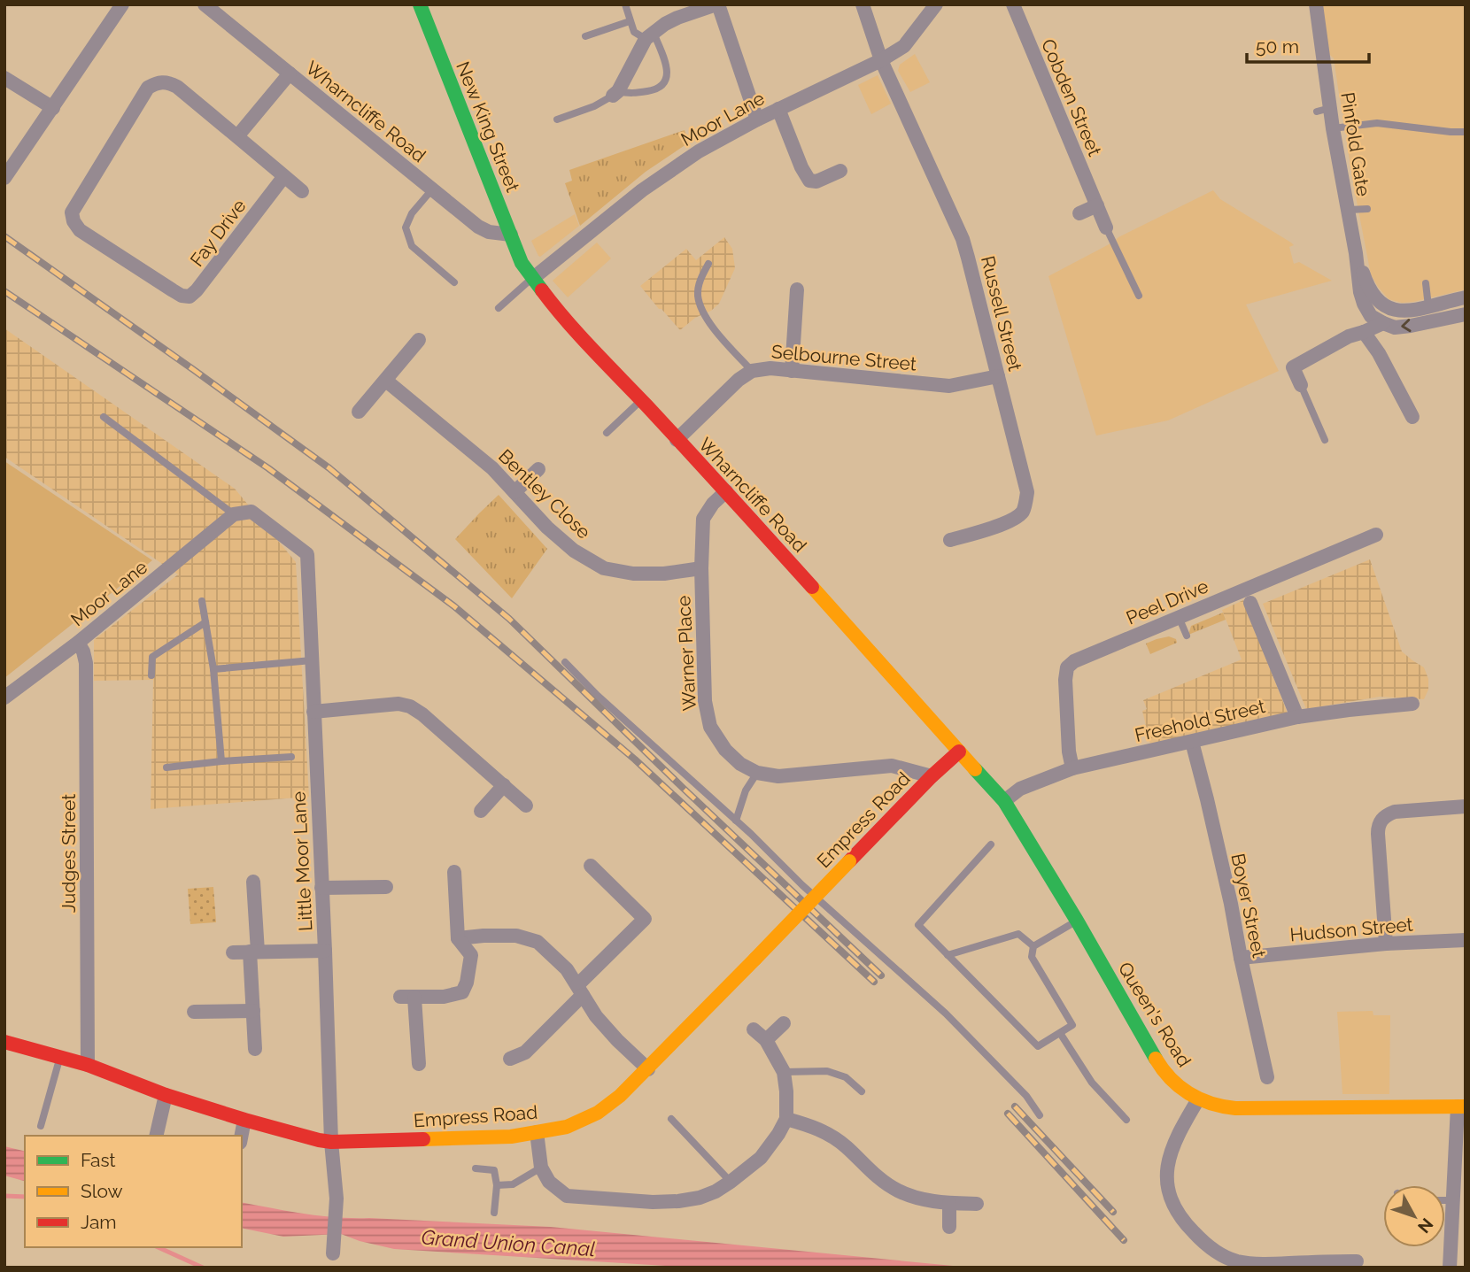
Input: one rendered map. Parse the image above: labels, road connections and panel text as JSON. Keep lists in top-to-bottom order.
{
  "streets": {
    "main road": [
      "Wharncliffe Road",
      "New King Street",
      "Empress Road",
      "Queen's Road"
    ],
    "street": [
      "Cobden Street",
      "Moor Lane",
      "Pinfold Gate",
      "Fay Drive",
      "Russell Street",
      "Selbourne Street",
      "Bentley Close",
      "Peel Drive",
      "Warner Place",
      "Freehold Street",
      "Judges Street",
      "Little Moor Lane",
      "Boyer Street",
      "Hudson Street"
    ]
  },
  "crossings": [
    ["Wharncliffe Road", "Moor Lane"],
    ["Wharncliffe Road", "New King Street"],
    ["Wharncliffe Road", "Selbourne Street"],
    ["Wharncliffe Road", "Warner Place"],
    ["Wharncliffe Road", "Empress Road"],
    ["Wharncliffe Road", "Queen's Road"],
    ["Moor Lane", "Russell Street"],
    ["Moor Lane", "Judges Street"],
    ["Moor Lane", "Little Moor Lane"],
    ["Russell Street", "Selbourne Street"],
    ["Bentley Close", "Warner Place"],
    ["Peel Drive", "Freehold Street"],
    ["Warner Place", "Empress Road"],
    ["Freehold Street", "Boyer Street"],
    ["Freehold Street", "Queen's Road"],
    ["Empress Road", "Judges Street"],
    ["Empress Road", "Little Moor Lane"],
    ["Empress Road", "Queen's Road"],
    ["Boyer Street", "Hudson Street"]
  ],
  "water": ["Grand Union Canal"],
  "legend": ["Fast", "Slow", "Jam"],
  "scale_bar": "50 m",
  "north": "bottom right"
}
